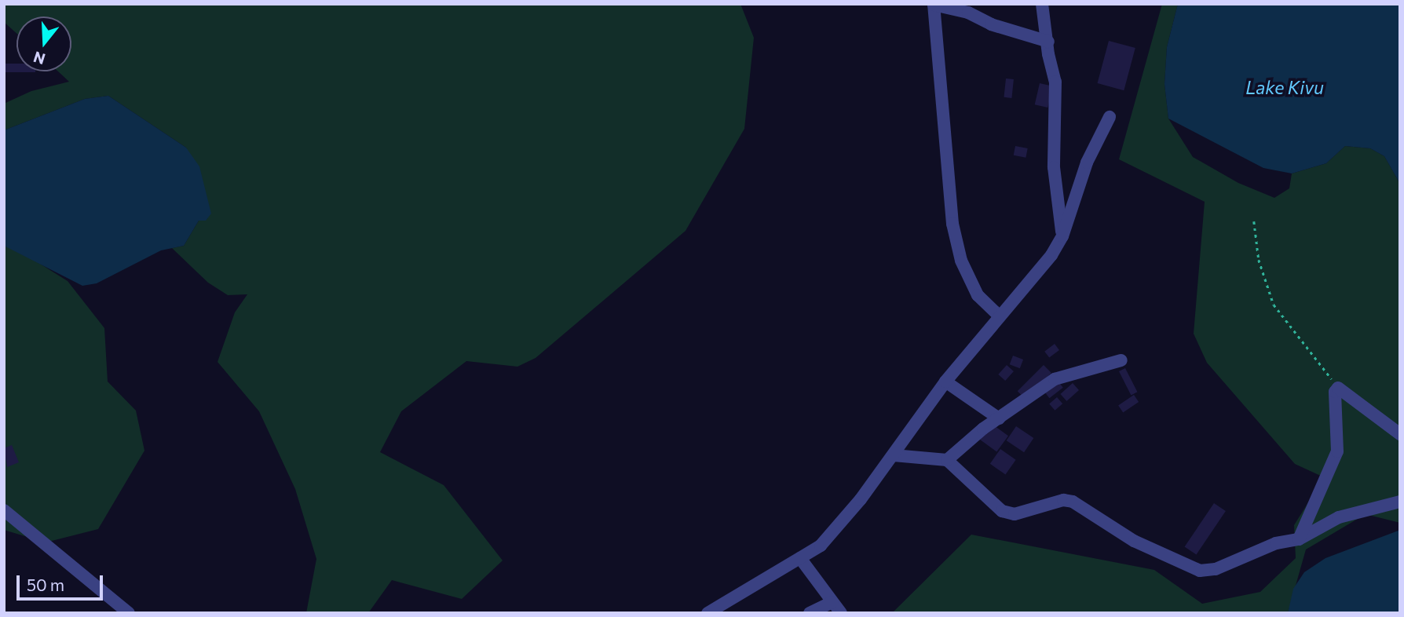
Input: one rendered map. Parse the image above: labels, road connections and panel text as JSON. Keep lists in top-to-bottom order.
{
  "water": ["Lake Kivu"],
  "scale_bar": "50 m",
  "north": "bottom"
}
